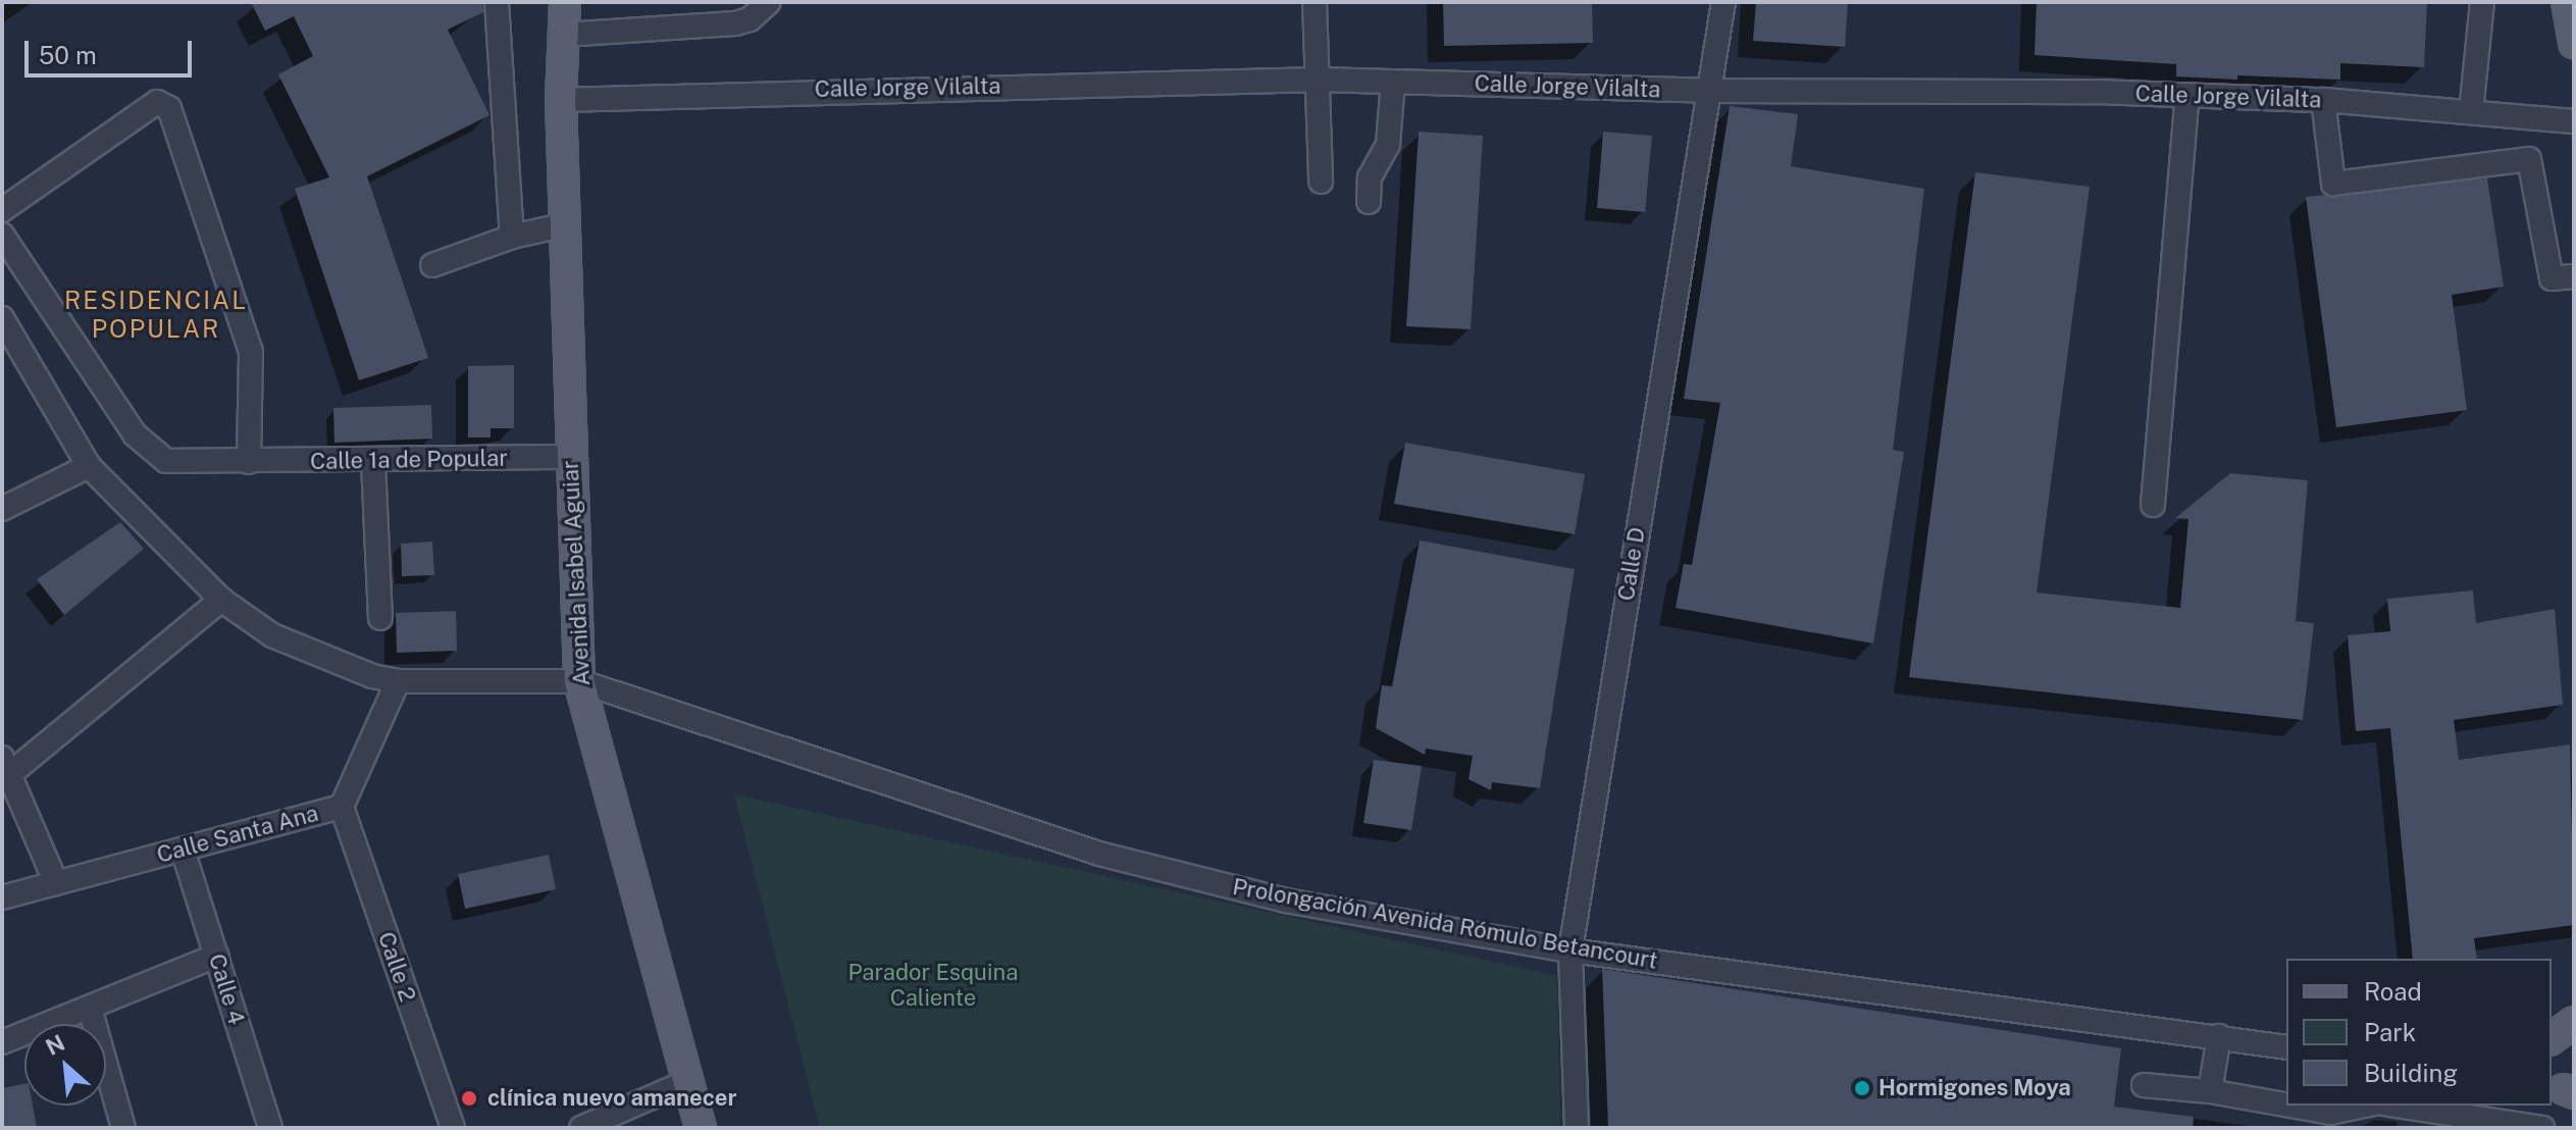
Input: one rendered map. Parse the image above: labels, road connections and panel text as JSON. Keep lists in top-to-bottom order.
{
  "streets": {
    "main road": ["Avenida Isabel Aguiar"],
    "street": [
      "Calle Jorge Vilalta",
      "Calle 1a de Popular",
      "Calle D",
      "Calle Santa Ana",
      "Prolongación Avenida Rómulo Betancourt",
      "Calle 2",
      "Calle 4"
    ]
  },
  "crossings": [
    ["Calle Jorge Vilalta", "Calle D"],
    ["Calle Jorge Vilalta", "Avenida Isabel Aguiar"],
    ["Calle 1a de Popular", "Avenida Isabel Aguiar"],
    ["Calle D", "Prolongación Avenida Rómulo Betancourt"],
    ["Avenida Isabel Aguiar", "Prolongación Avenida Rómulo Betancourt"],
    ["Calle Santa Ana", "Prolongación Avenida Rómulo Betancourt"],
    ["Calle Santa Ana", "Calle 2"],
    ["Calle Santa Ana", "Calle 4"]
  ],
  "districts": ["RESIDENCIAL POPULAR"],
  "parks": ["Parador Esquina Caliente"],
  "places": ["Hormigones Moya", "clínica nuevo amanecer"],
  "legend": ["Road", "Park", "Building"],
  "scale_bar": "50 m",
  "north": "top left"
}
